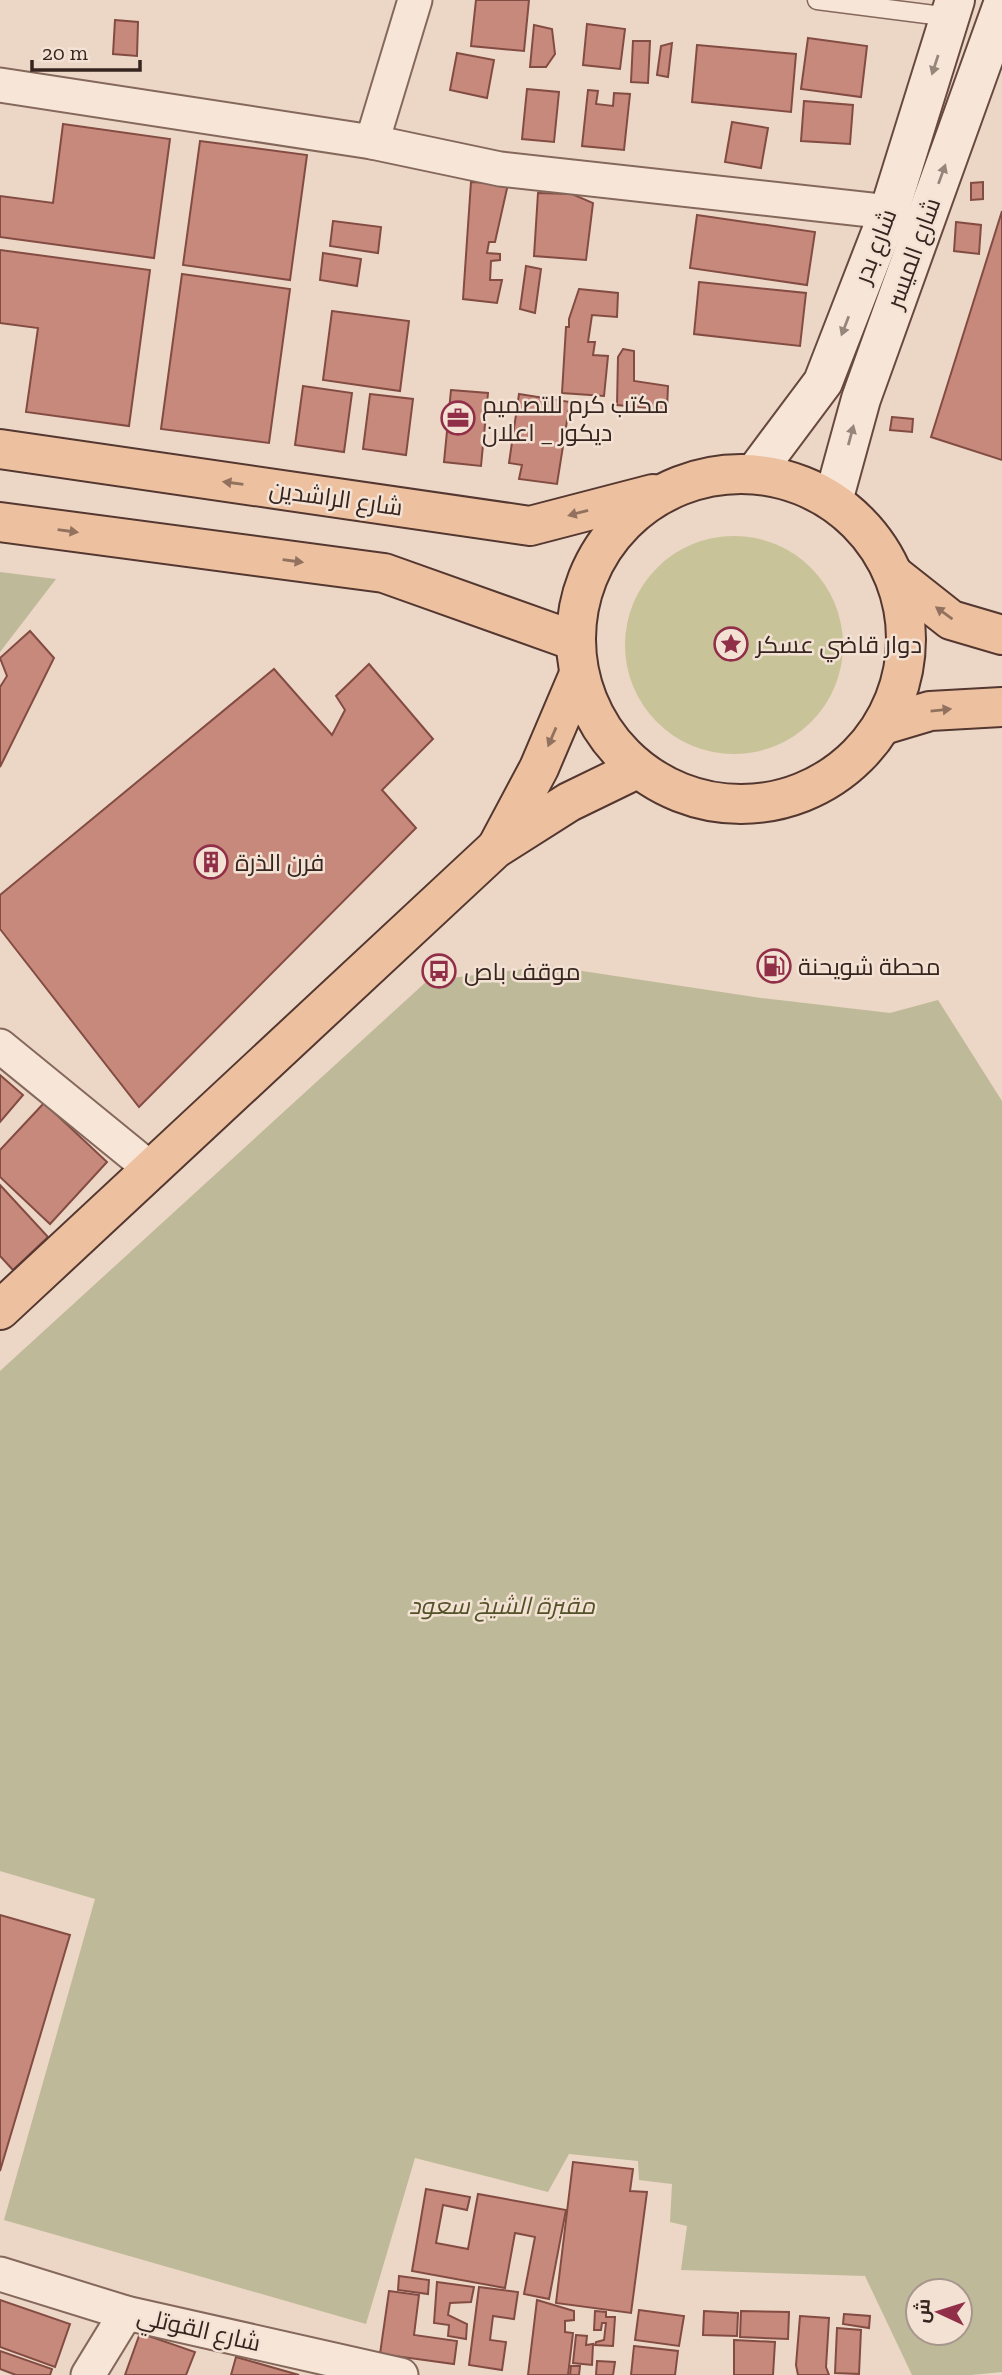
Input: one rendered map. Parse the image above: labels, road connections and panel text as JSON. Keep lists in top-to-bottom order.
{
  "streets": {
    "main road": ["شارع بدر", "شارع الميسر", "شارع الراشدين"],
    "street": ["شارع القوتلي"]
  },
  "one_way": ["شارع بدر", "شارع الميسر"],
  "parks": ["مقبرة الشيخ سعود"],
  "places": {
    "office": ["مكتب كرم للتصميم ديكور _ اعلان"],
    "place": ["دوار قاضي عسكر"],
    "building": ["فرن الذرة"],
    "fuel station": ["محطة شويحنة"],
    "bus stop": ["موقف باص"]
  },
  "scale_bar": "20 m",
  "north": "left"
}
